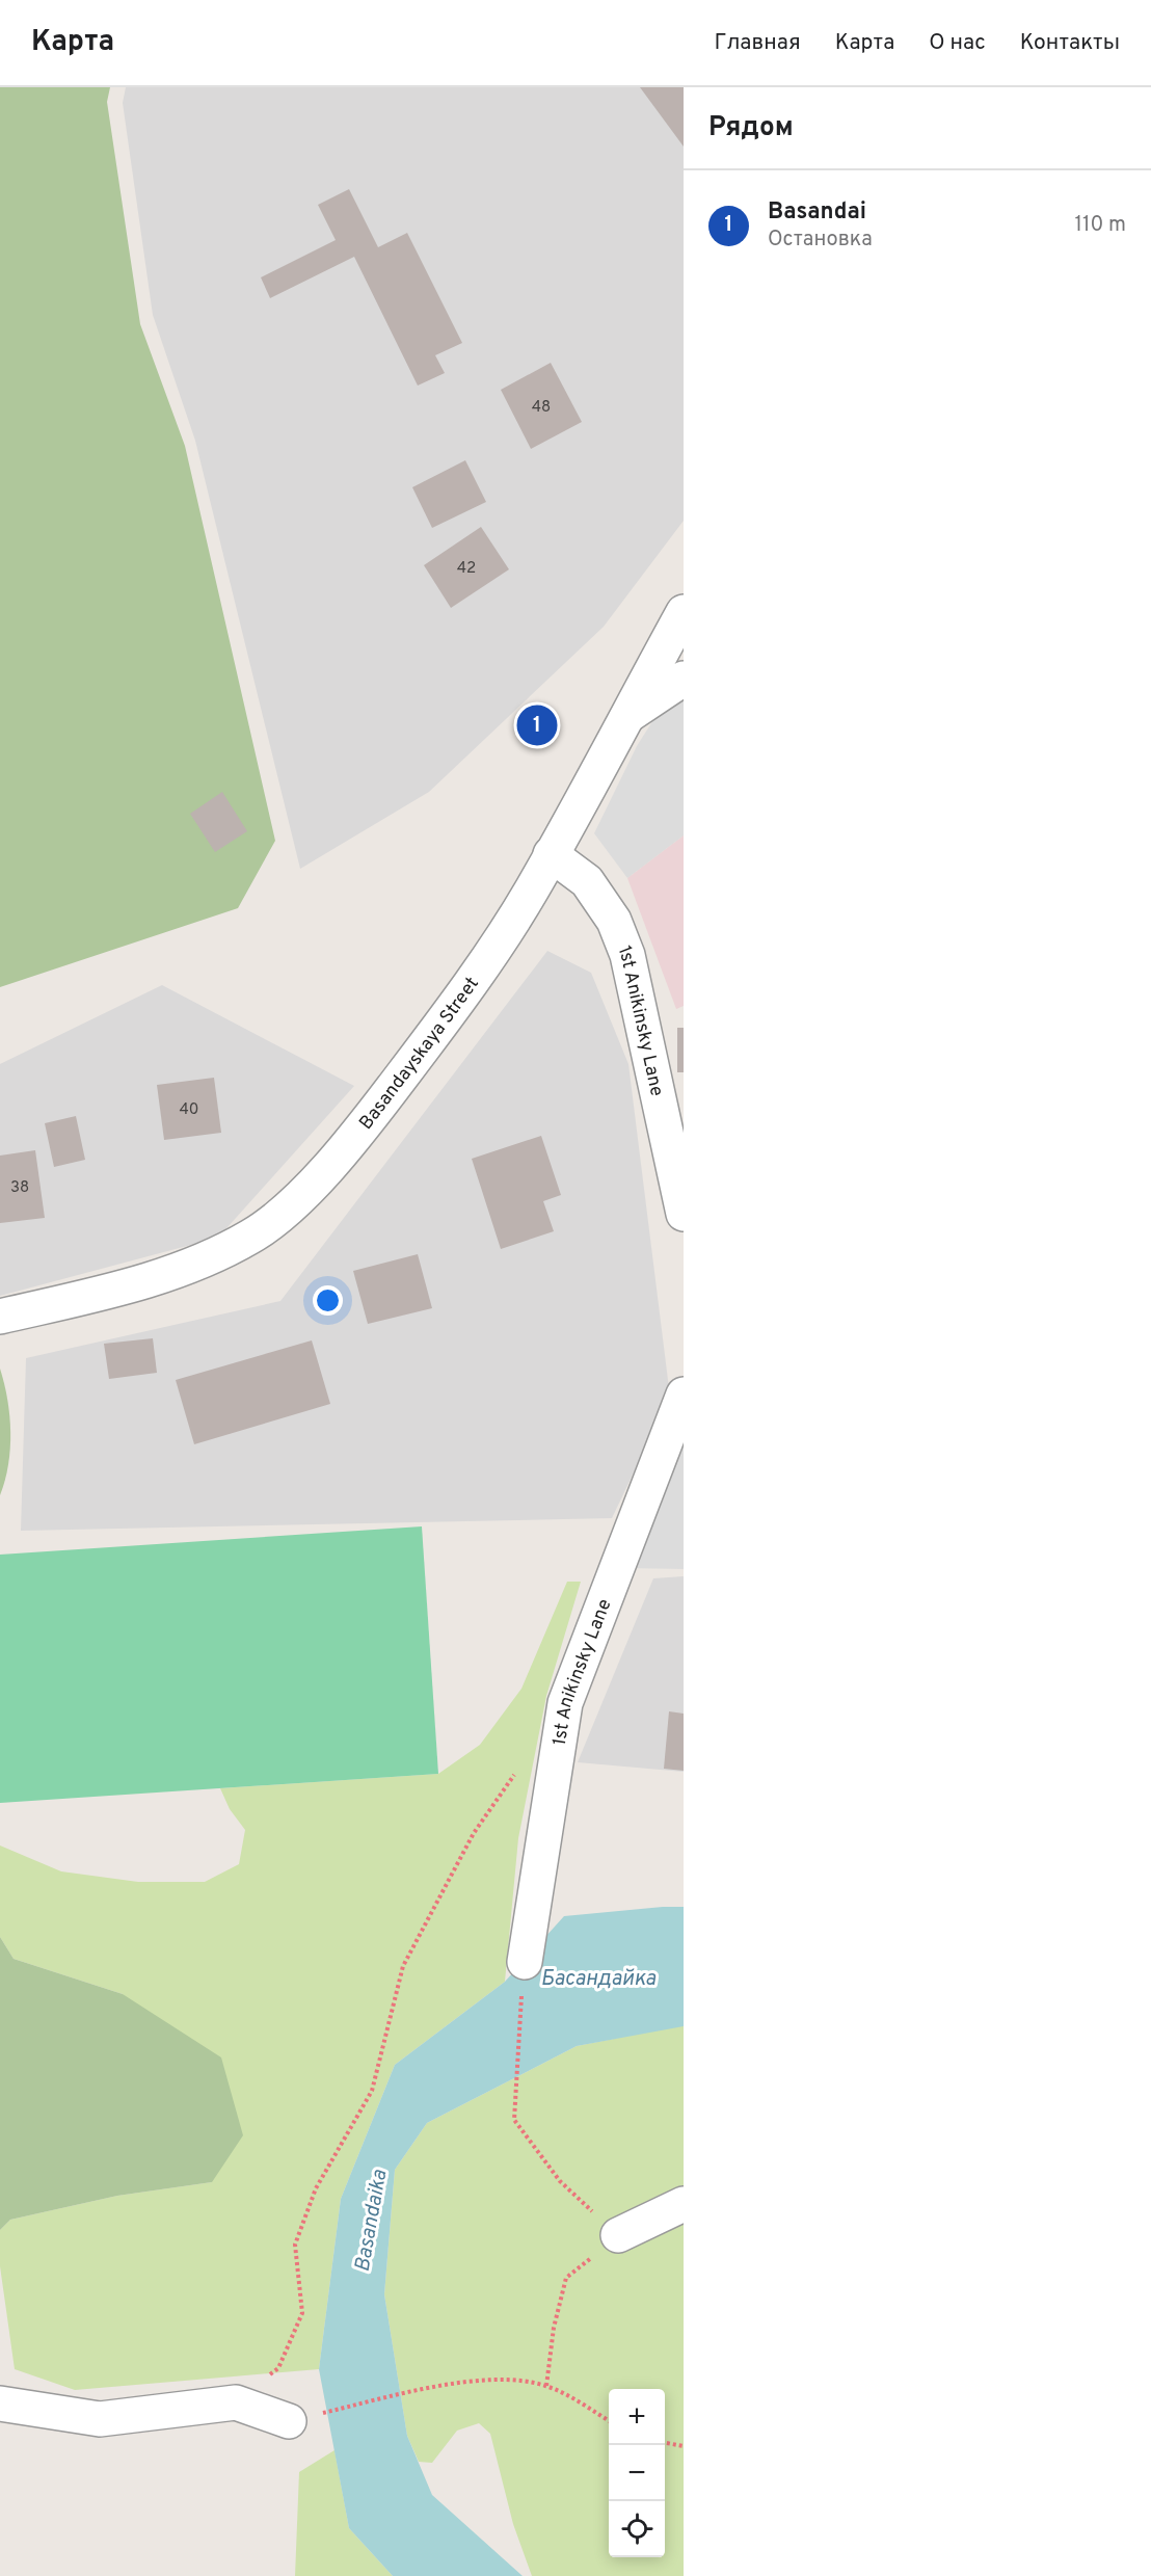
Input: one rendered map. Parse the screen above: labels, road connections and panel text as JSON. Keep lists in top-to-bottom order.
{
  "streets": {
    "street": ["1st Anikinsky Lane", "Basandayskaya Street"]
  },
  "crossings": [
    ["1st Anikinsky Lane", "Basandayskaya Street"]
  ],
  "water": ["Басандайка", "Basandaika"],
  "house_numbers": [
    "48",
    "42",
    "40",
    "38"
  ],
  "page": {
    "header": "Карта",
    "nav": [
      "Главная",
      "Карта",
      "О нас",
      "Контакты"
    ],
    "heading": "Рядом",
    "list": [
      {
        "mark": "1",
        "name": "Basandai",
        "note": "Остановка",
        "value": "110 m"
      }
    ],
    "pins": "1",
    "map_buttons": ["+", "−"]
  }
}
